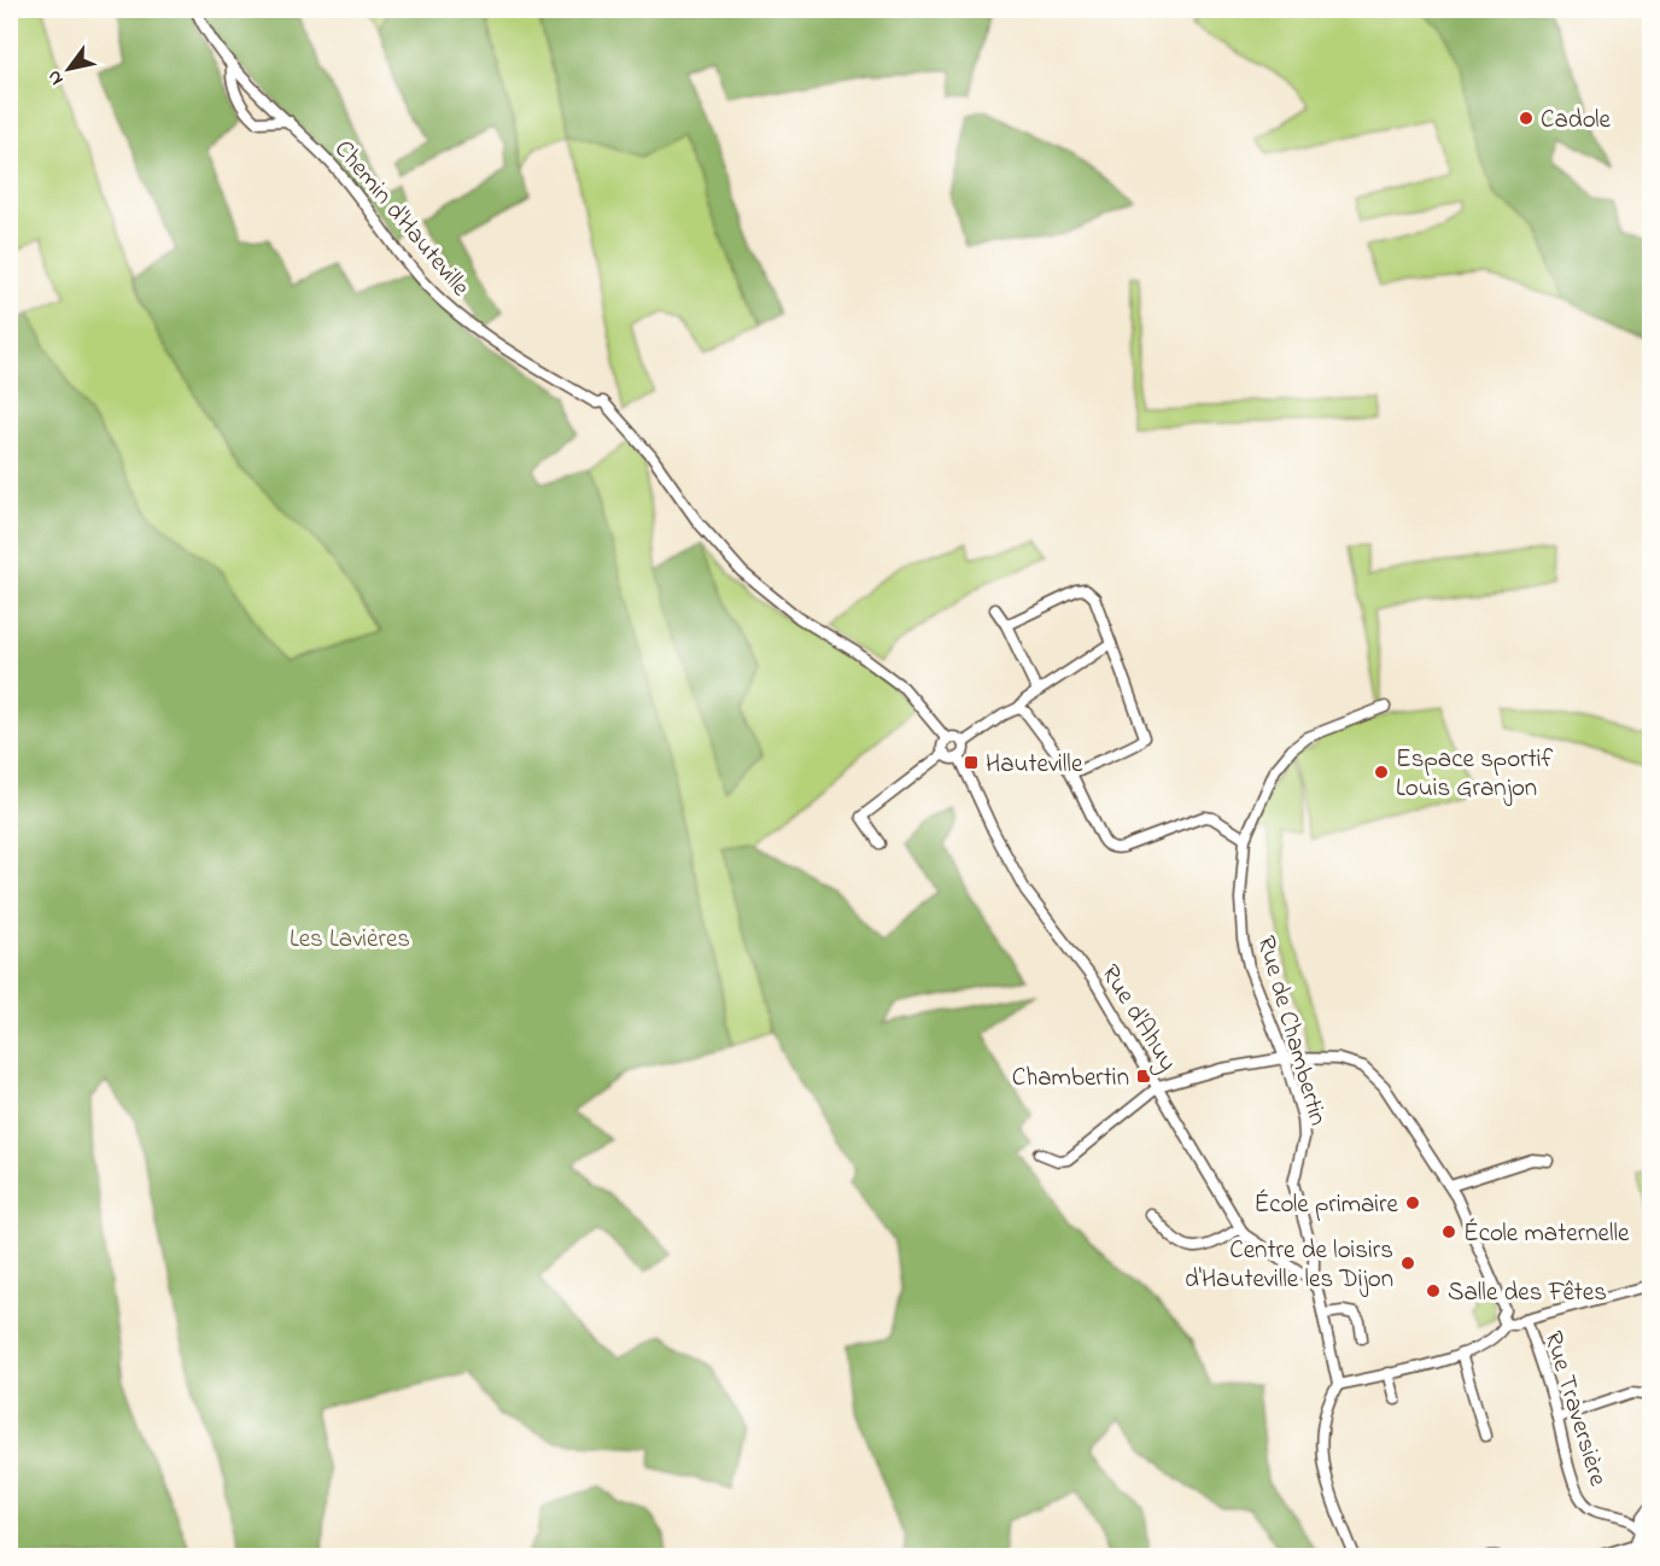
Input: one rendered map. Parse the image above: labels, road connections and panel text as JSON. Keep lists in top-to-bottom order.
{
  "streets": {
    "street": [
      "Chemin d'Hauteville",
      "Rue d'Ahuy",
      "Rue de Chambertin",
      "Rue Traversière"
    ]
  },
  "crossings": [
    ["Chemin d'Hauteville", "Rue d'Ahuy"],
    ["Rue d'Ahuy", "Rue de Chambertin"]
  ],
  "parks": ["Les Lavières"],
  "places": {
    "other": [
      "Cadole",
      "Espace sportif Louis Granjon",
      "École primaire",
      "École maternelle",
      "Centre de loisirs d'Hauteville les Dijon",
      "Salle des Fêtes"
    ],
    "transit": ["Hauteville", "Chambertin"]
  },
  "north": "bottom left"
}
